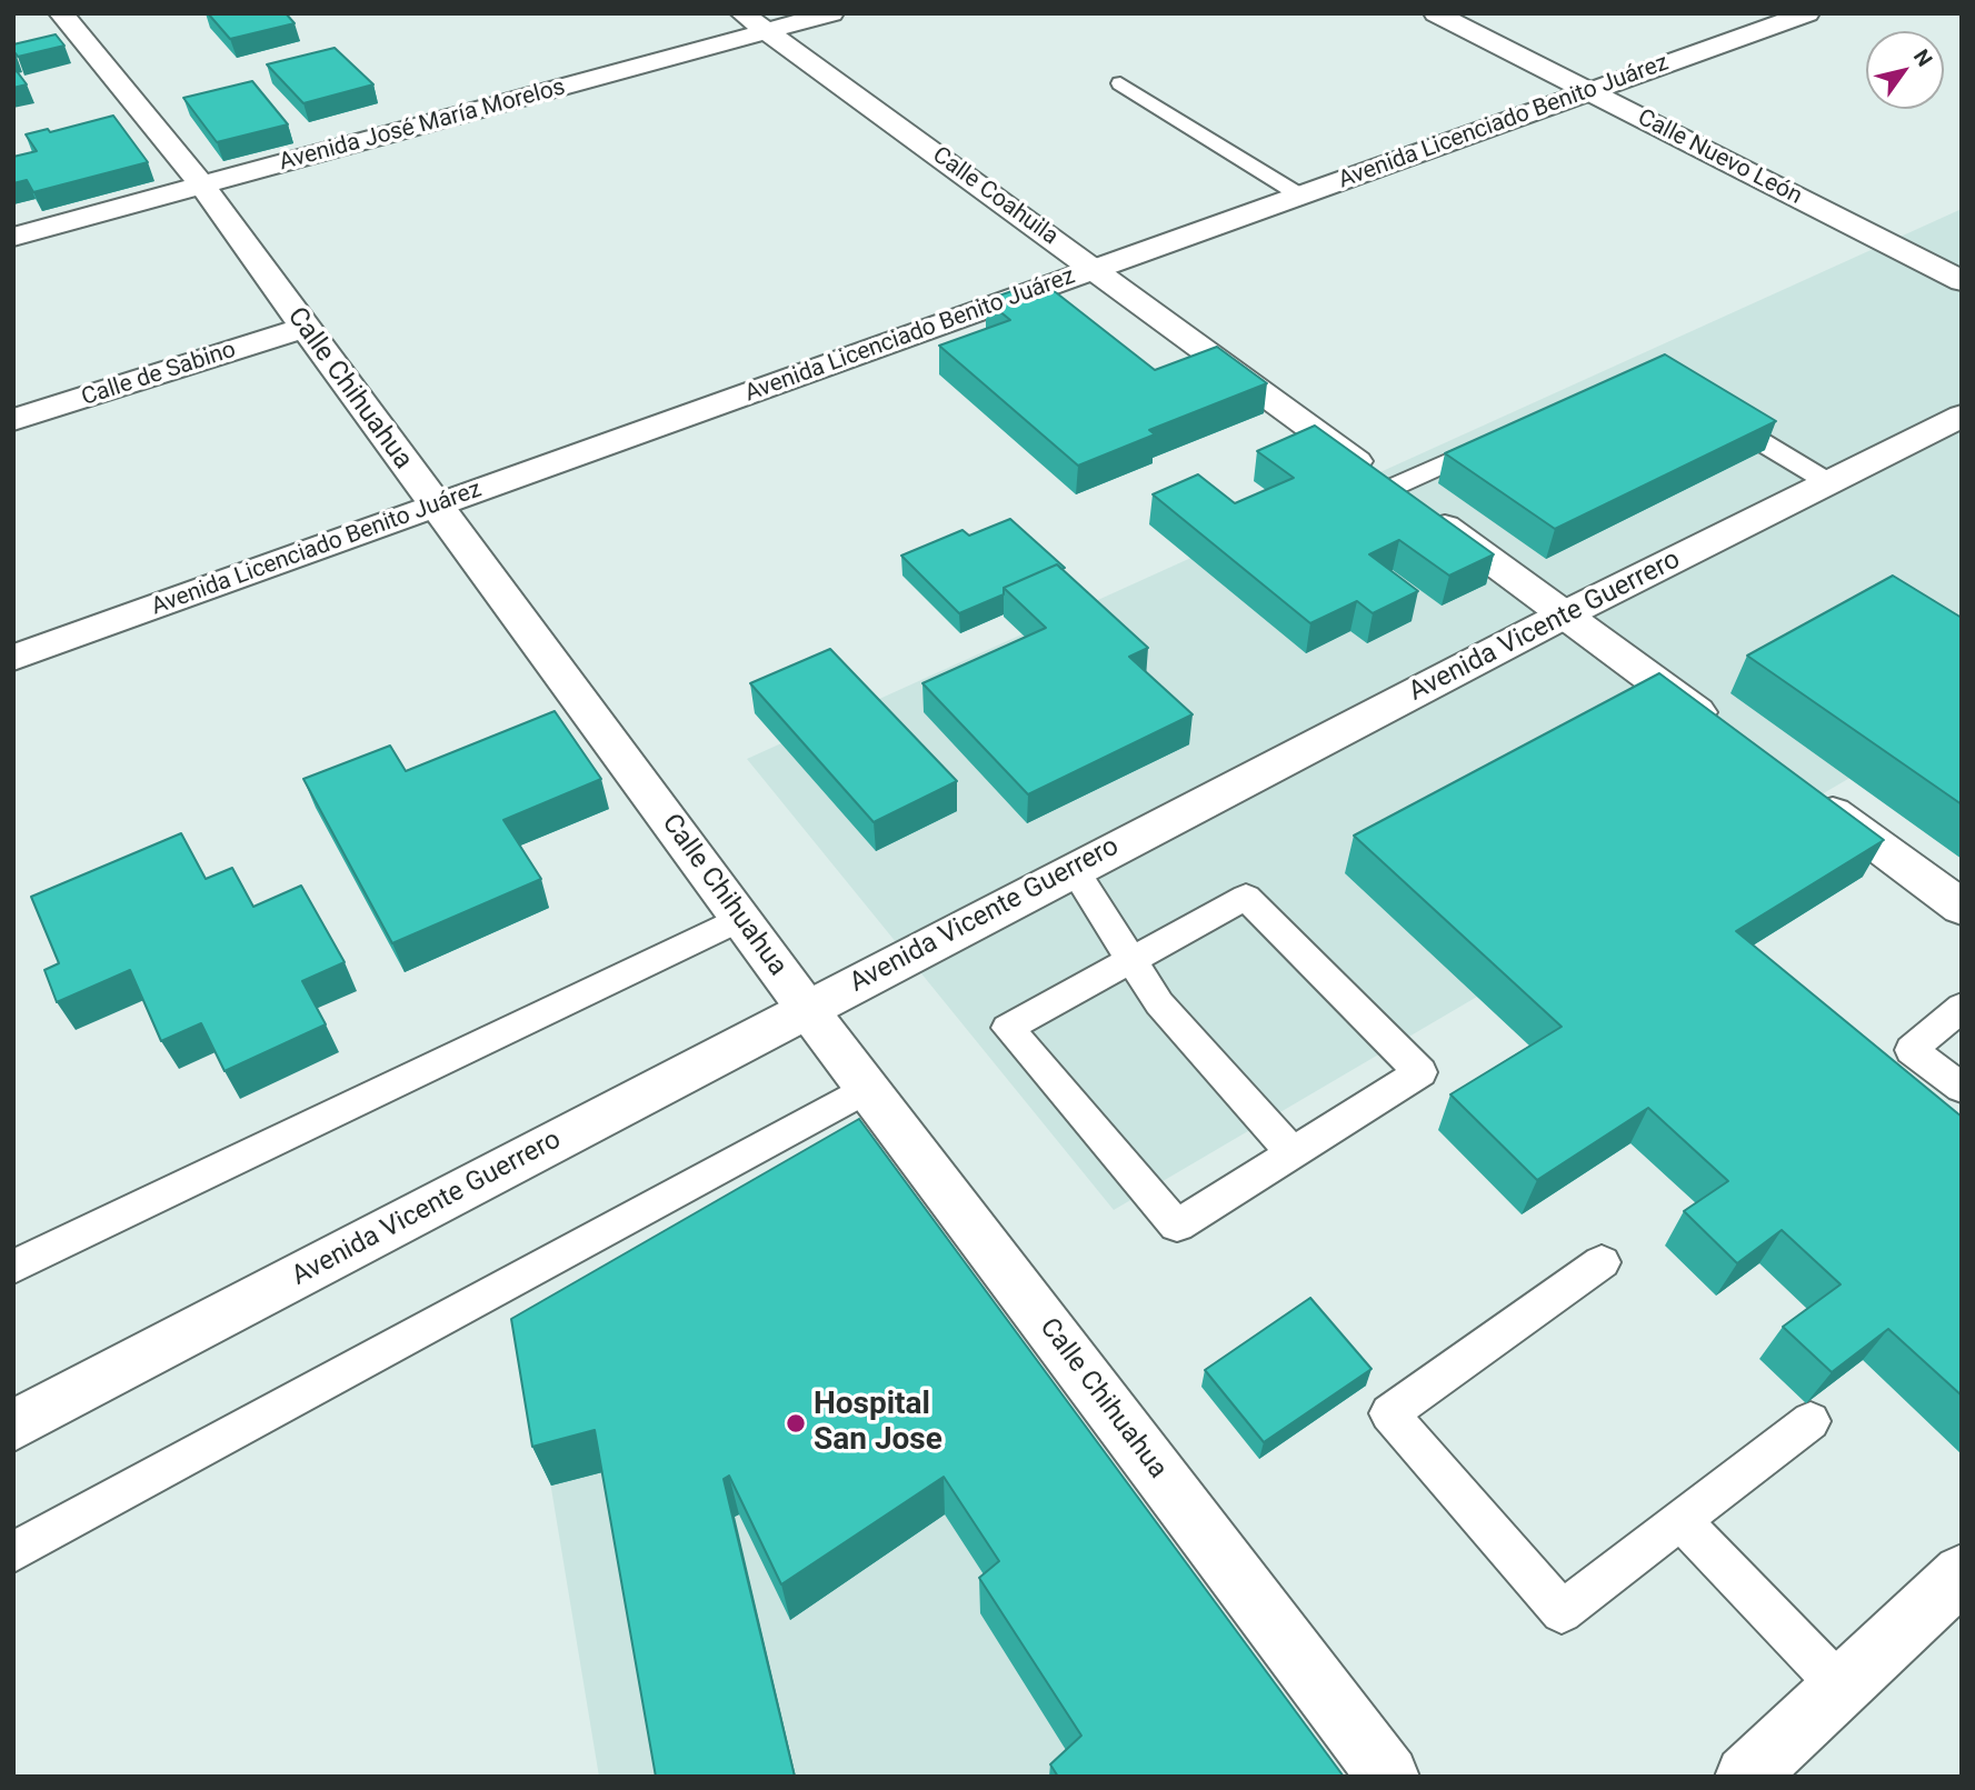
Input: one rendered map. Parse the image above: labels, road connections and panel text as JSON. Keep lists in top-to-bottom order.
{
  "streets": {
    "street": [
      "Avenida Licenciado Benito Juárez",
      "Avenida José María Morelos",
      "Calle Nuevo León",
      "Calle Coahuila",
      "Calle de Sabino",
      "Calle Chihuahua",
      "Avenida Vicente Guerrero"
    ]
  },
  "crossings": [
    ["Avenida Licenciado Benito Juárez", "Calle Nuevo León"],
    ["Avenida Licenciado Benito Juárez", "Calle Coahuila"],
    ["Avenida Licenciado Benito Juárez", "Calle Chihuahua"],
    ["Avenida José María Morelos", "Calle Coahuila"],
    ["Avenida José María Morelos", "Calle Chihuahua"],
    ["Calle Coahuila", "Avenida Vicente Guerrero"],
    ["Calle de Sabino", "Calle Chihuahua"],
    ["Calle Chihuahua", "Avenida Vicente Guerrero"]
  ],
  "places": ["Hospital San Jose"],
  "north": "top right"
}
